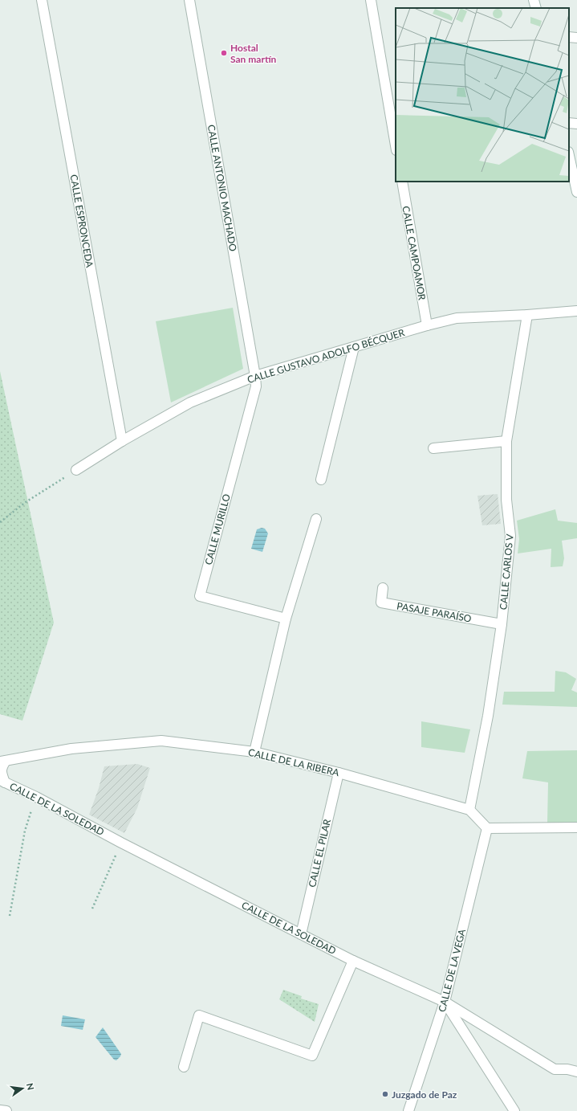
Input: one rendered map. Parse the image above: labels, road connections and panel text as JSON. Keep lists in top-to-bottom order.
{
  "streets": {
    "street": [
      "CALLE ANTONIO MACHADO",
      "CALLE ESPRONCEDA",
      "CALLE CAMPOAMOR",
      "CALLE GUSTAVO ADOLFO BÉCQUER",
      "CALLE MURILLO",
      "CALLE CARLOS V",
      "PASAJE PARAÍSO",
      "CALLE DE LA RIBERA",
      "CALLE DE LA SOLEDAD",
      "CALLE EL PILAR",
      "CALLE DE LA VEGA"
    ]
  },
  "crossings": [
    ["CALLE ANTONIO MACHADO", "CALLE GUSTAVO ADOLFO BÉCQUER"],
    ["CALLE ANTONIO MACHADO", "CALLE MURILLO"],
    ["CALLE ESPRONCEDA", "CALLE GUSTAVO ADOLFO BÉCQUER"],
    ["CALLE CAMPOAMOR", "CALLE GUSTAVO ADOLFO BÉCQUER"],
    ["CALLE GUSTAVO ADOLFO BÉCQUER", "CALLE MURILLO"],
    ["CALLE GUSTAVO ADOLFO BÉCQUER", "CALLE CARLOS V"],
    ["CALLE CARLOS V", "PASAJE PARAÍSO"],
    ["CALLE CARLOS V", "CALLE DE LA RIBERA"],
    ["CALLE DE LA RIBERA", "CALLE EL PILAR"],
    ["CALLE DE LA SOLEDAD", "CALLE EL PILAR"],
    ["CALLE DE LA SOLEDAD", "CALLE DE LA VEGA"]
  ],
  "places": ["Hostal San martín", "Juzgado de Paz"],
  "north": "right"
}
